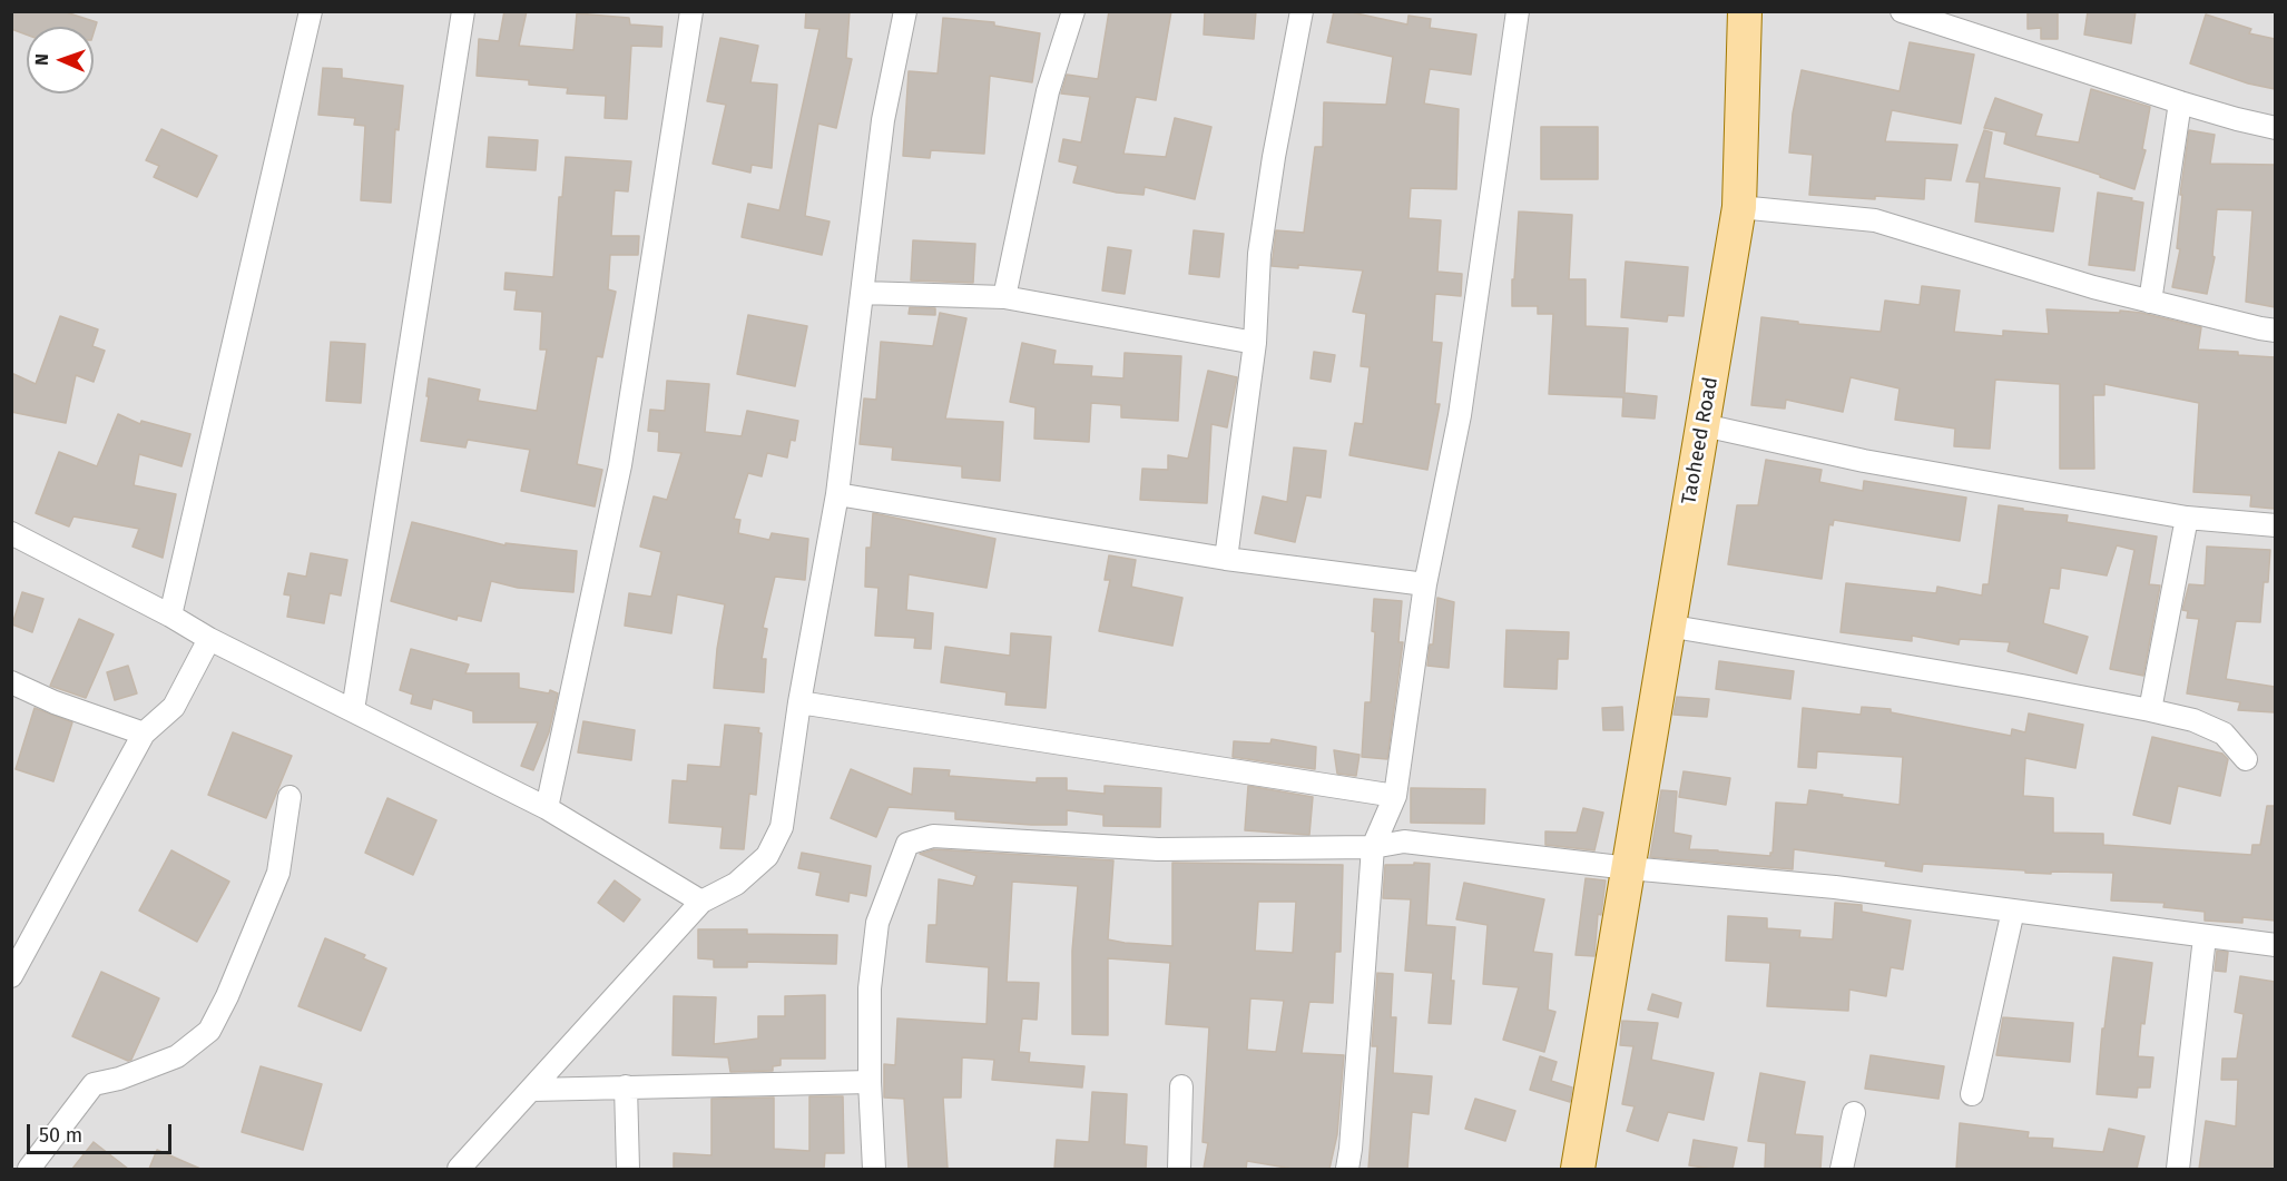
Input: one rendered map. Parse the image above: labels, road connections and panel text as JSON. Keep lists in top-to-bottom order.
{
  "streets": {
    "main road": ["Taoheed Road"]
  },
  "scale_bar": "50 m",
  "north": "left"
}
